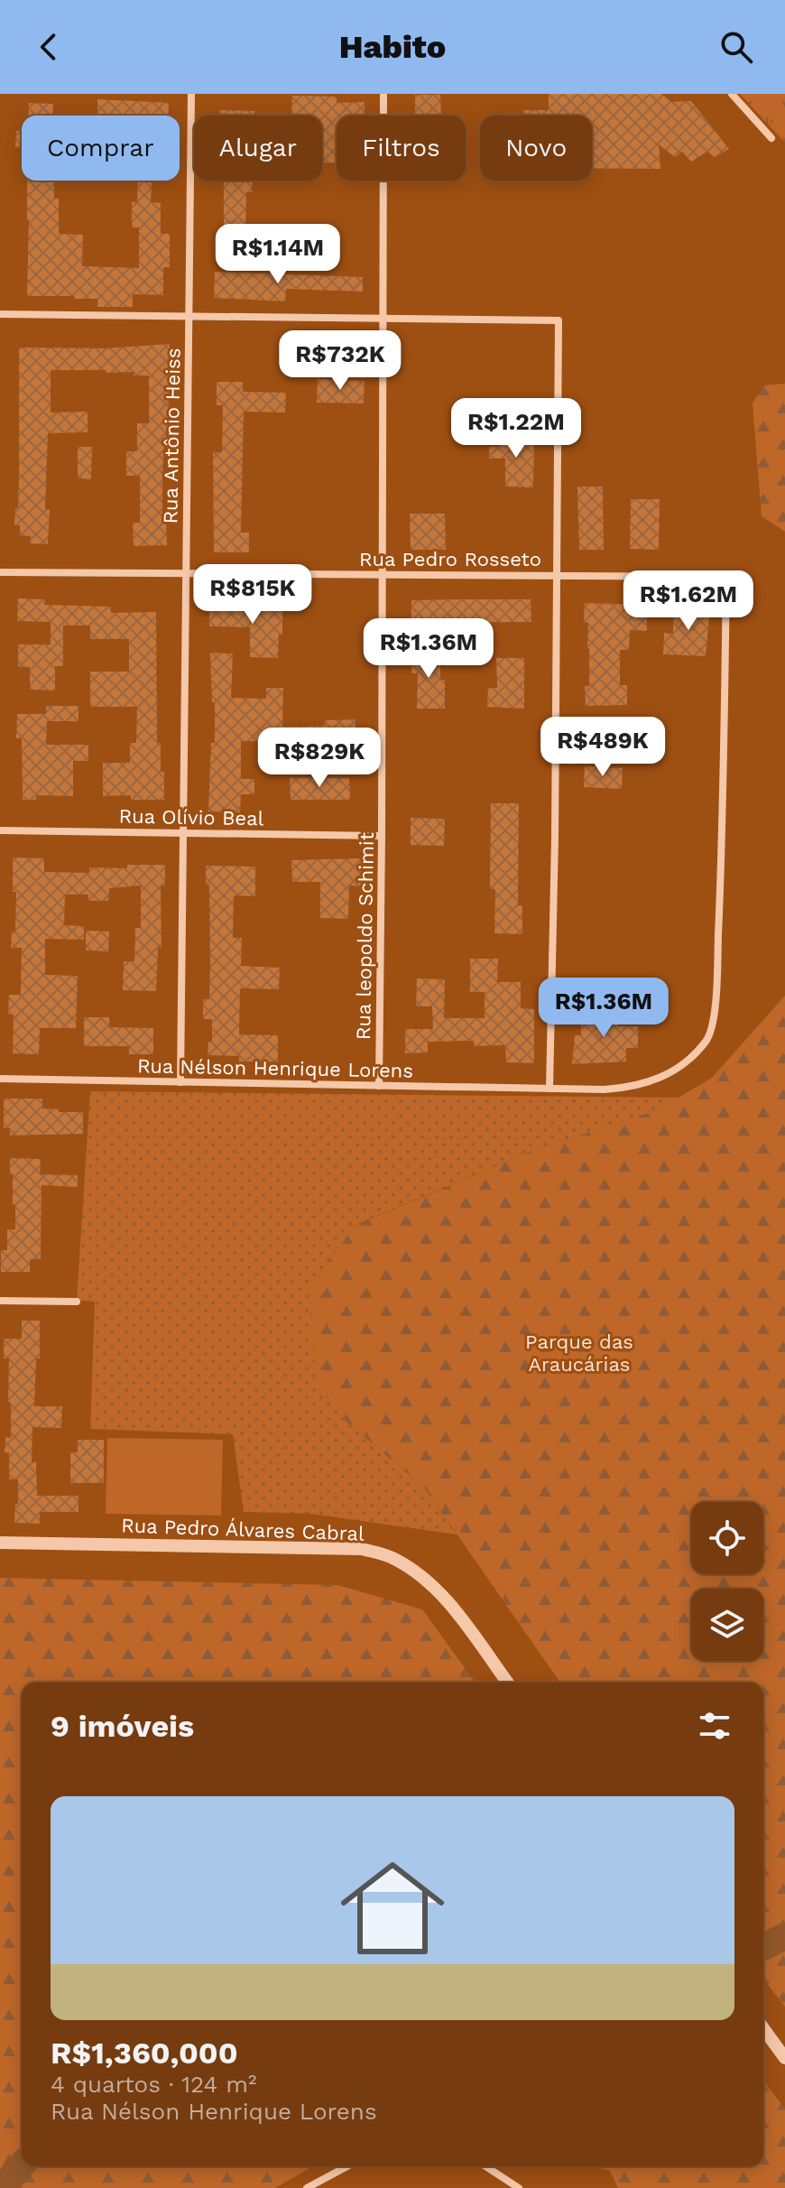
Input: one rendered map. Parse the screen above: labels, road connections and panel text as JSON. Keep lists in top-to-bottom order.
{
  "streets": {
    "street": [
      "Rua Antônio Heiss",
      "Rua Pedro Rosseto",
      "Rua Olívio Beal",
      "Rua leopoldo Schimit",
      "Rua Nélson Henrique Lorens",
      "Rua Pedro Álvares Cabral"
    ]
  },
  "crossings": [
    ["Rua Antônio Heiss", "Rua Pedro Rosseto"],
    ["Rua Antônio Heiss", "Rua Olívio Beal"],
    ["Rua Antônio Heiss", "Rua Nélson Henrique Lorens"],
    ["Rua Pedro Rosseto", "Rua leopoldo Schimit"],
    ["Rua Pedro Rosseto", "Rua Nélson Henrique Lorens"],
    ["Rua Olívio Beal", "Rua leopoldo Schimit"],
    ["Rua leopoldo Schimit", "Rua Nélson Henrique Lorens"]
  ],
  "parks": ["Parque das Araucárias"],
  "page": {
    "header": "Habito",
    "chip": [
      "Comprar",
      "Alugar",
      "Filtros",
      "Novo"
    ],
    "price": [
      "R$1.14M",
      "R$732K",
      "R$1.22M",
      "R$815K",
      "R$1.62M",
      "R$1.36M",
      "R$489K",
      "R$829K",
      "R$1.36M"
    ],
    "heading": "9 imóveis",
    "list": [
      {
        "name": "R$1,360,000",
        "note": "4 quartos · 124 m² · Rua Nélson Henrique Lorens"
      }
    ]
  }
}
